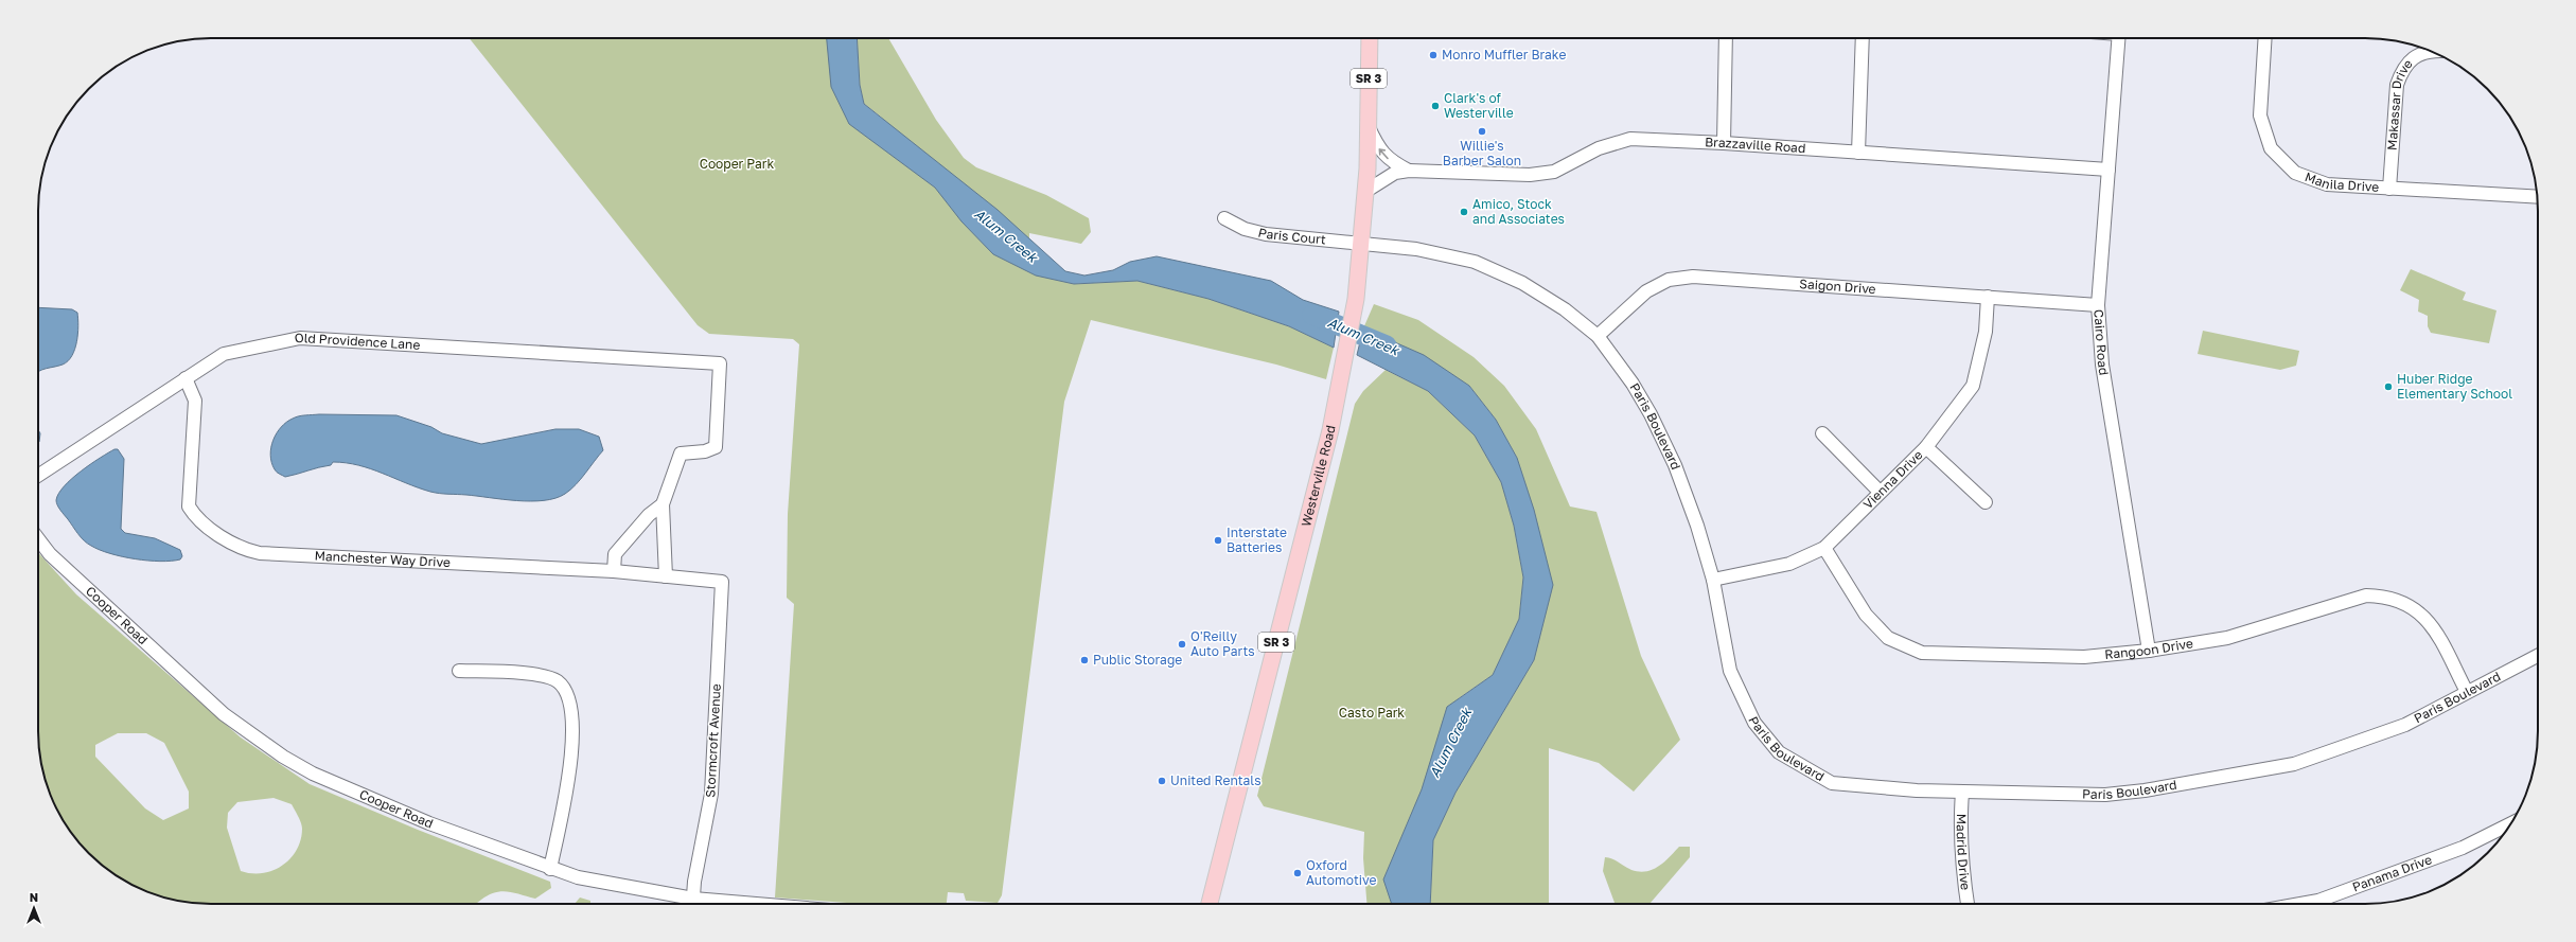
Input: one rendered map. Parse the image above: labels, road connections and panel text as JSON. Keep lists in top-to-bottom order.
{
  "streets": {
    "main road": ["SR 3", "Westerville Road"],
    "street": [
      "Makassar Drive",
      "Brazzaville Road",
      "Manila Drive",
      "Paris Court",
      "Saigon Drive",
      "Old Providence Lane",
      "Cairo Road",
      "Paris Boulevard",
      "Vienna Drive",
      "Manchester Way Drive",
      "Cooper Road",
      "Rangoon Drive",
      "Stormcroft Avenue",
      "Madrid Drive",
      "Panama Drive"
    ]
  },
  "crossings": [
    ["Makassar Drive", "Manila Drive"],
    ["Brazzaville Road", "Cairo Road"],
    ["Brazzaville Road", "Westerville Road"],
    ["Paris Court", "Paris Boulevard"],
    ["Paris Court", "Westerville Road"],
    ["Saigon Drive", "Cairo Road"],
    ["Saigon Drive", "Paris Boulevard"],
    ["Saigon Drive", "Vienna Drive"],
    ["Old Providence Lane", "Manchester Way Drive"],
    ["Cairo Road", "Rangoon Drive"],
    ["Paris Boulevard", "Westerville Road"],
    ["Paris Boulevard", "Vienna Drive"],
    ["Paris Boulevard", "Rangoon Drive"],
    ["Paris Boulevard", "Madrid Drive"],
    ["Vienna Drive", "Rangoon Drive"],
    ["Manchester Way Drive", "Stormcroft Avenue"]
  ],
  "water": ["Alum Creek"],
  "parks": ["Cooper Park", "Casto Park"],
  "places": [
    "Monro Muffler Brake",
    "Clark's of Westerville",
    "Willie's Barber Salon",
    "Amico, Stock and Associates",
    "Huber Ridge Elementary School",
    "Interstate Batteries",
    "O'Reilly Auto Parts",
    "Public Storage",
    "United Rentals",
    "Oxford Automotive"
  ],
  "north": "top"
}
